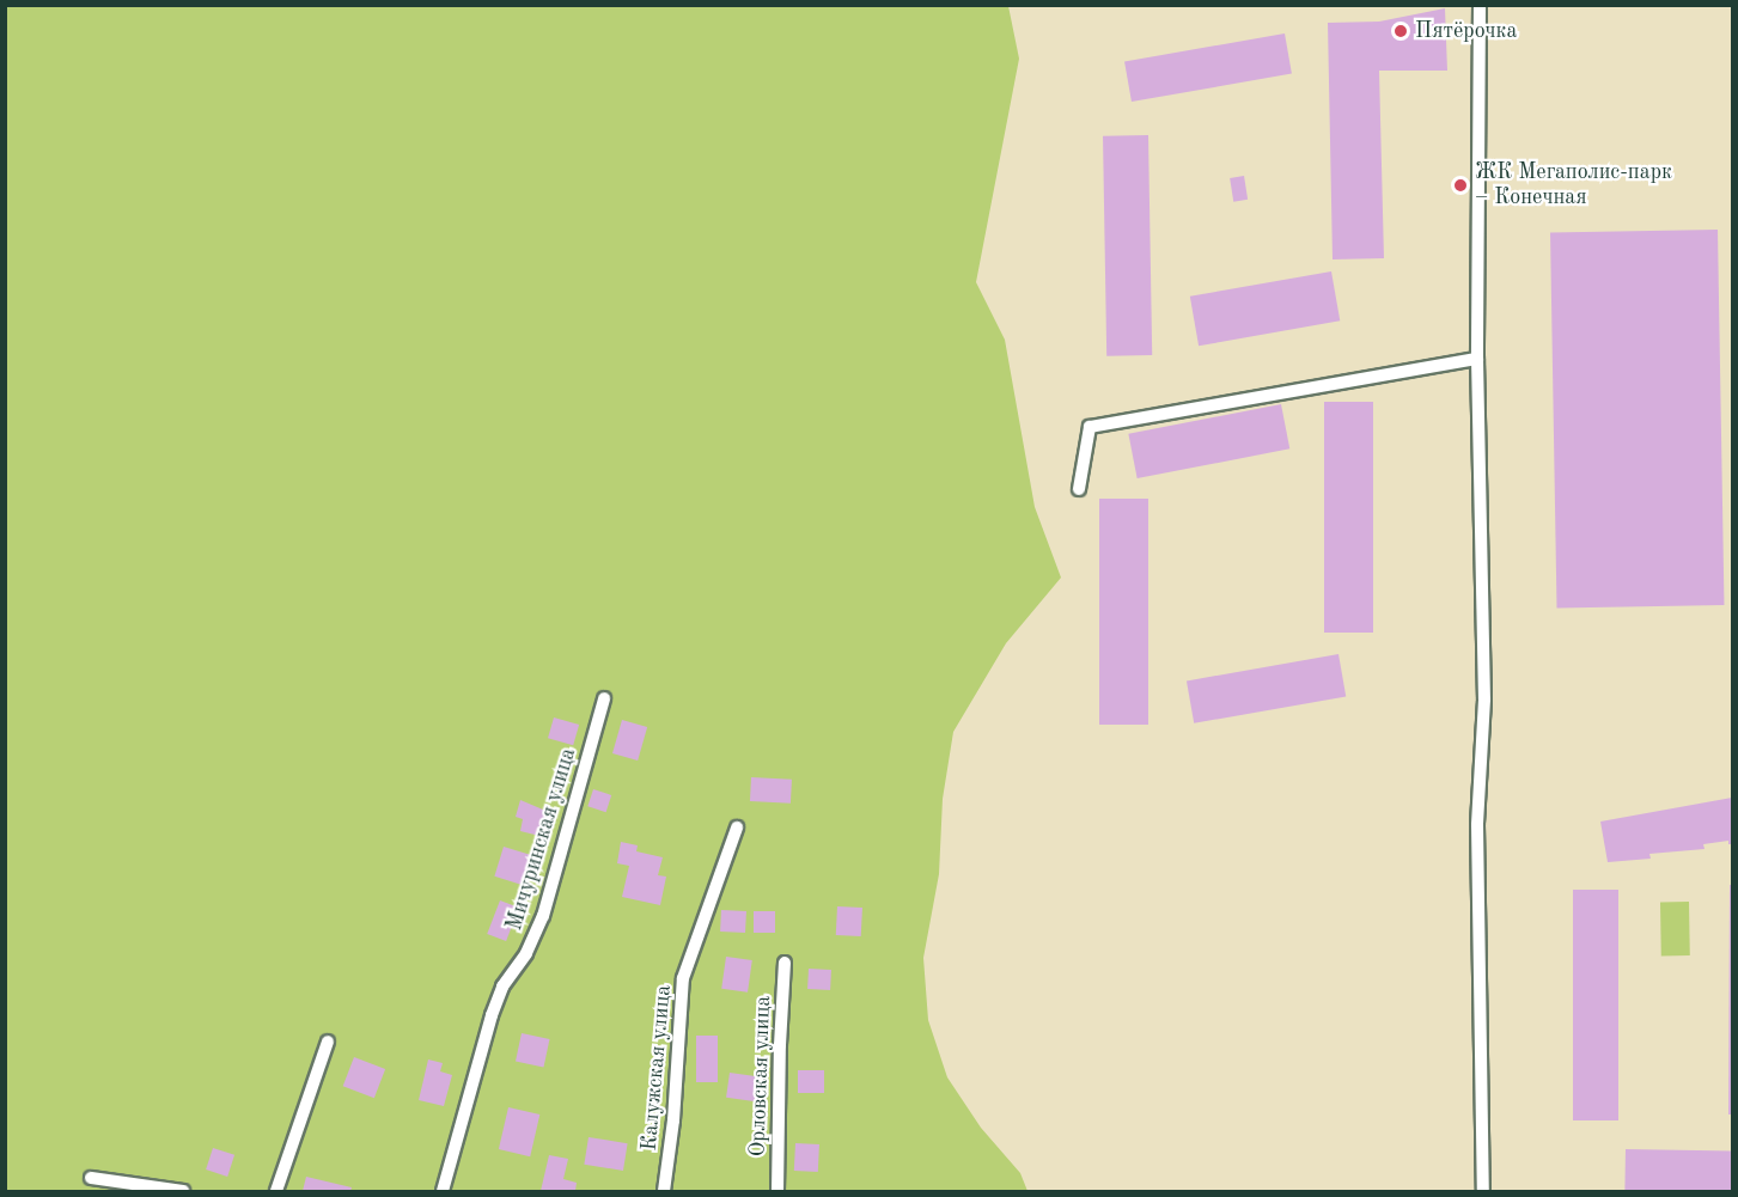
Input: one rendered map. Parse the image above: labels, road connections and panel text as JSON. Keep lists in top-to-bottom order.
{
  "streets": {
    "street": ["Мичуринская улица", "Калужская улица", "Орловская улица"]
  },
  "places": ["Пятёрочка", "ЖК Мегаполис-парк – Конечная"]
}
